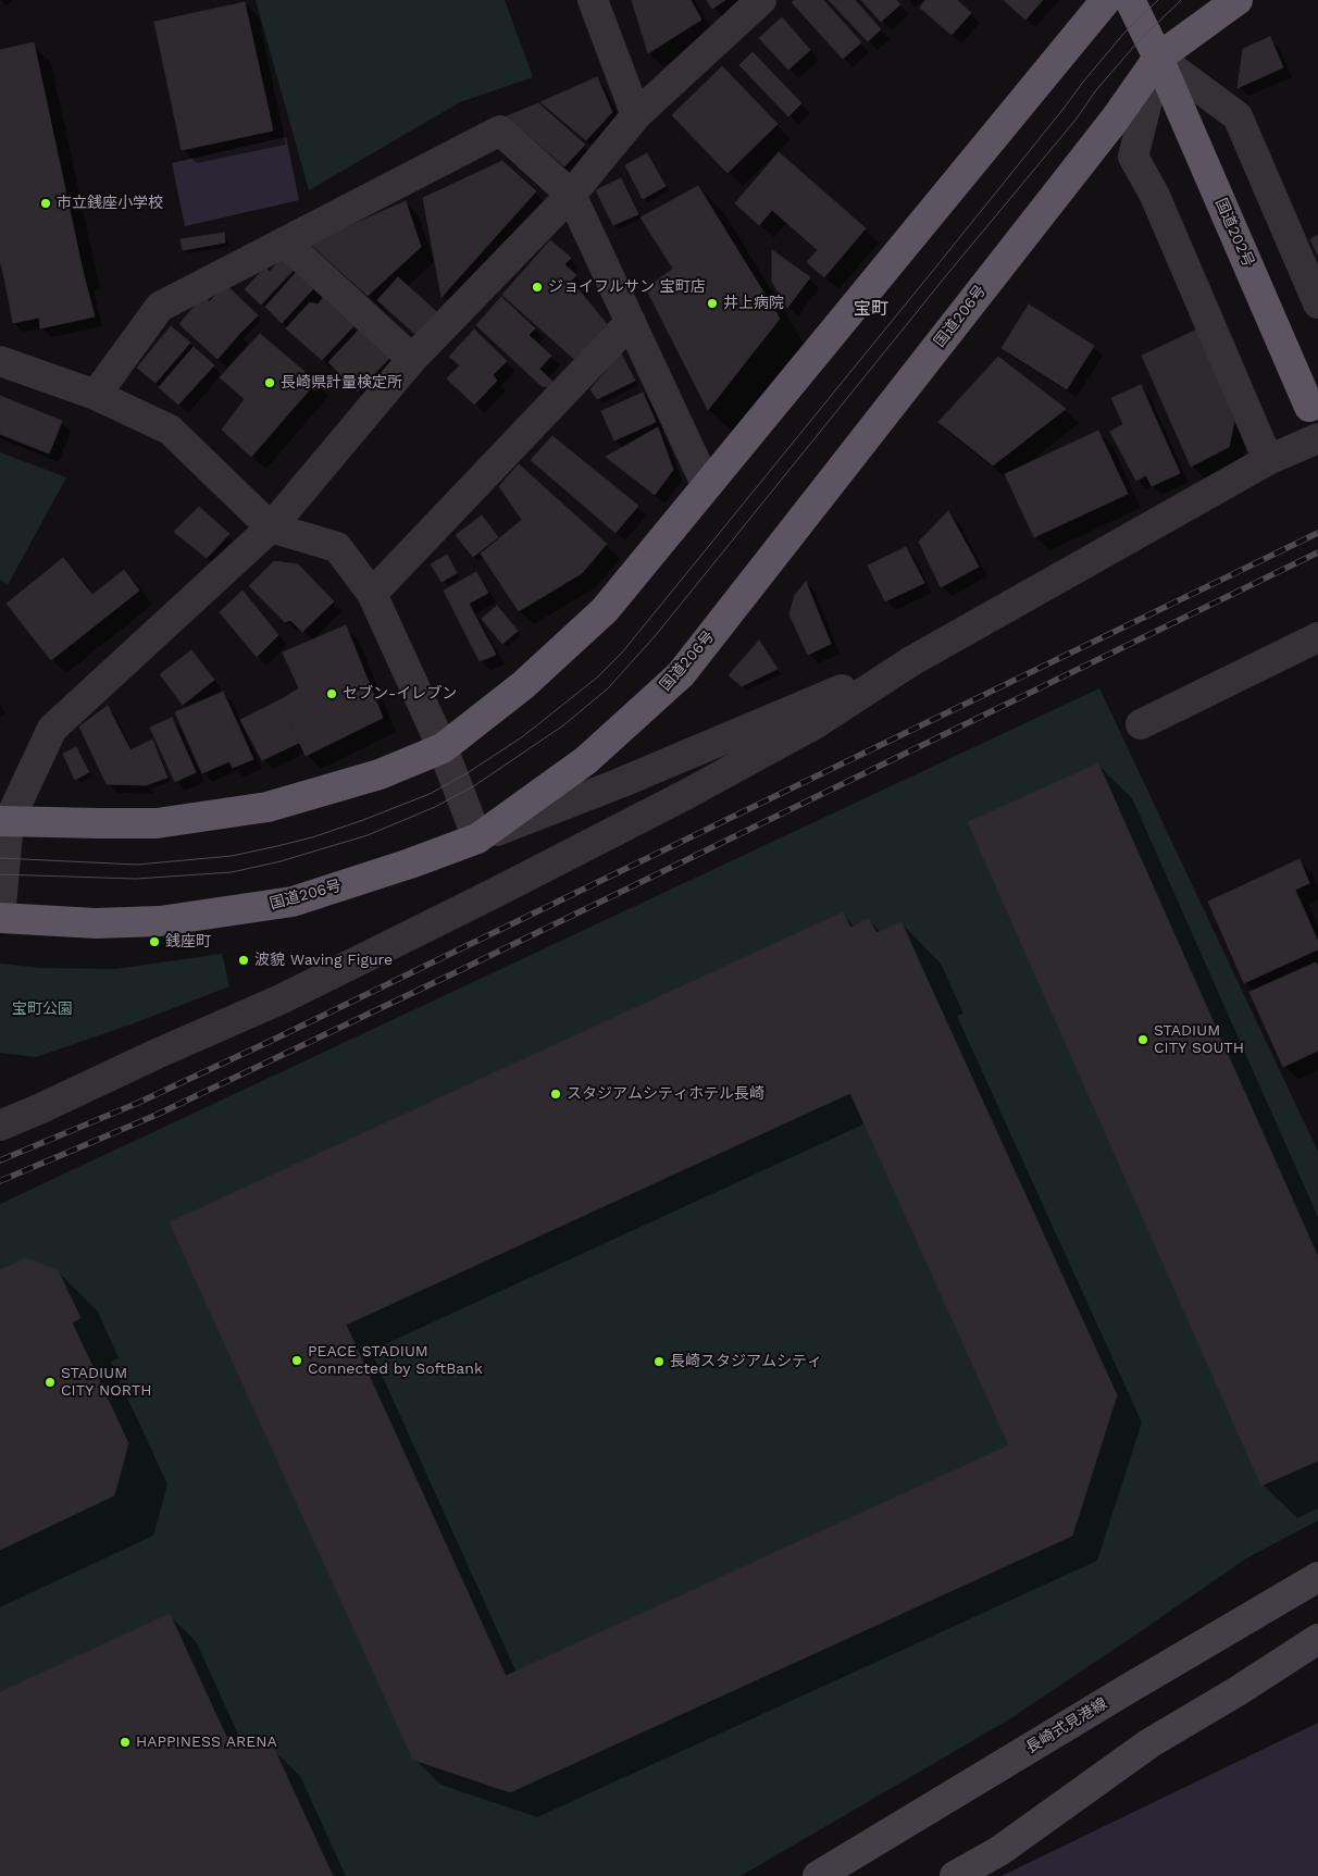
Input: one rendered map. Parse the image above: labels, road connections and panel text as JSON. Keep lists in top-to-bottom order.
{
  "streets": {
    "highway": ["国道202号", "国道206号"],
    "main road": ["長崎式見港線"]
  },
  "crossings": [
    ["国道202号", "国道206号"]
  ],
  "districts": ["宝町"],
  "parks": ["宝町公園"],
  "places": [
    "市立銭座小学校",
    "ジョイフルサン 宝町店",
    "井上病院",
    "長崎県計量検定所",
    "セブン-イレブン",
    "銭座町",
    "波貌 Waving Figure",
    "STADIUM CITY SOUTH",
    "スタジアムシティホテル長崎",
    "PEACE STADIUM Connected by SoftBank",
    "長崎スタジアムシティ",
    "STADIUM CITY NORTH",
    "HAPPINESS ARENA"
  ]
}
